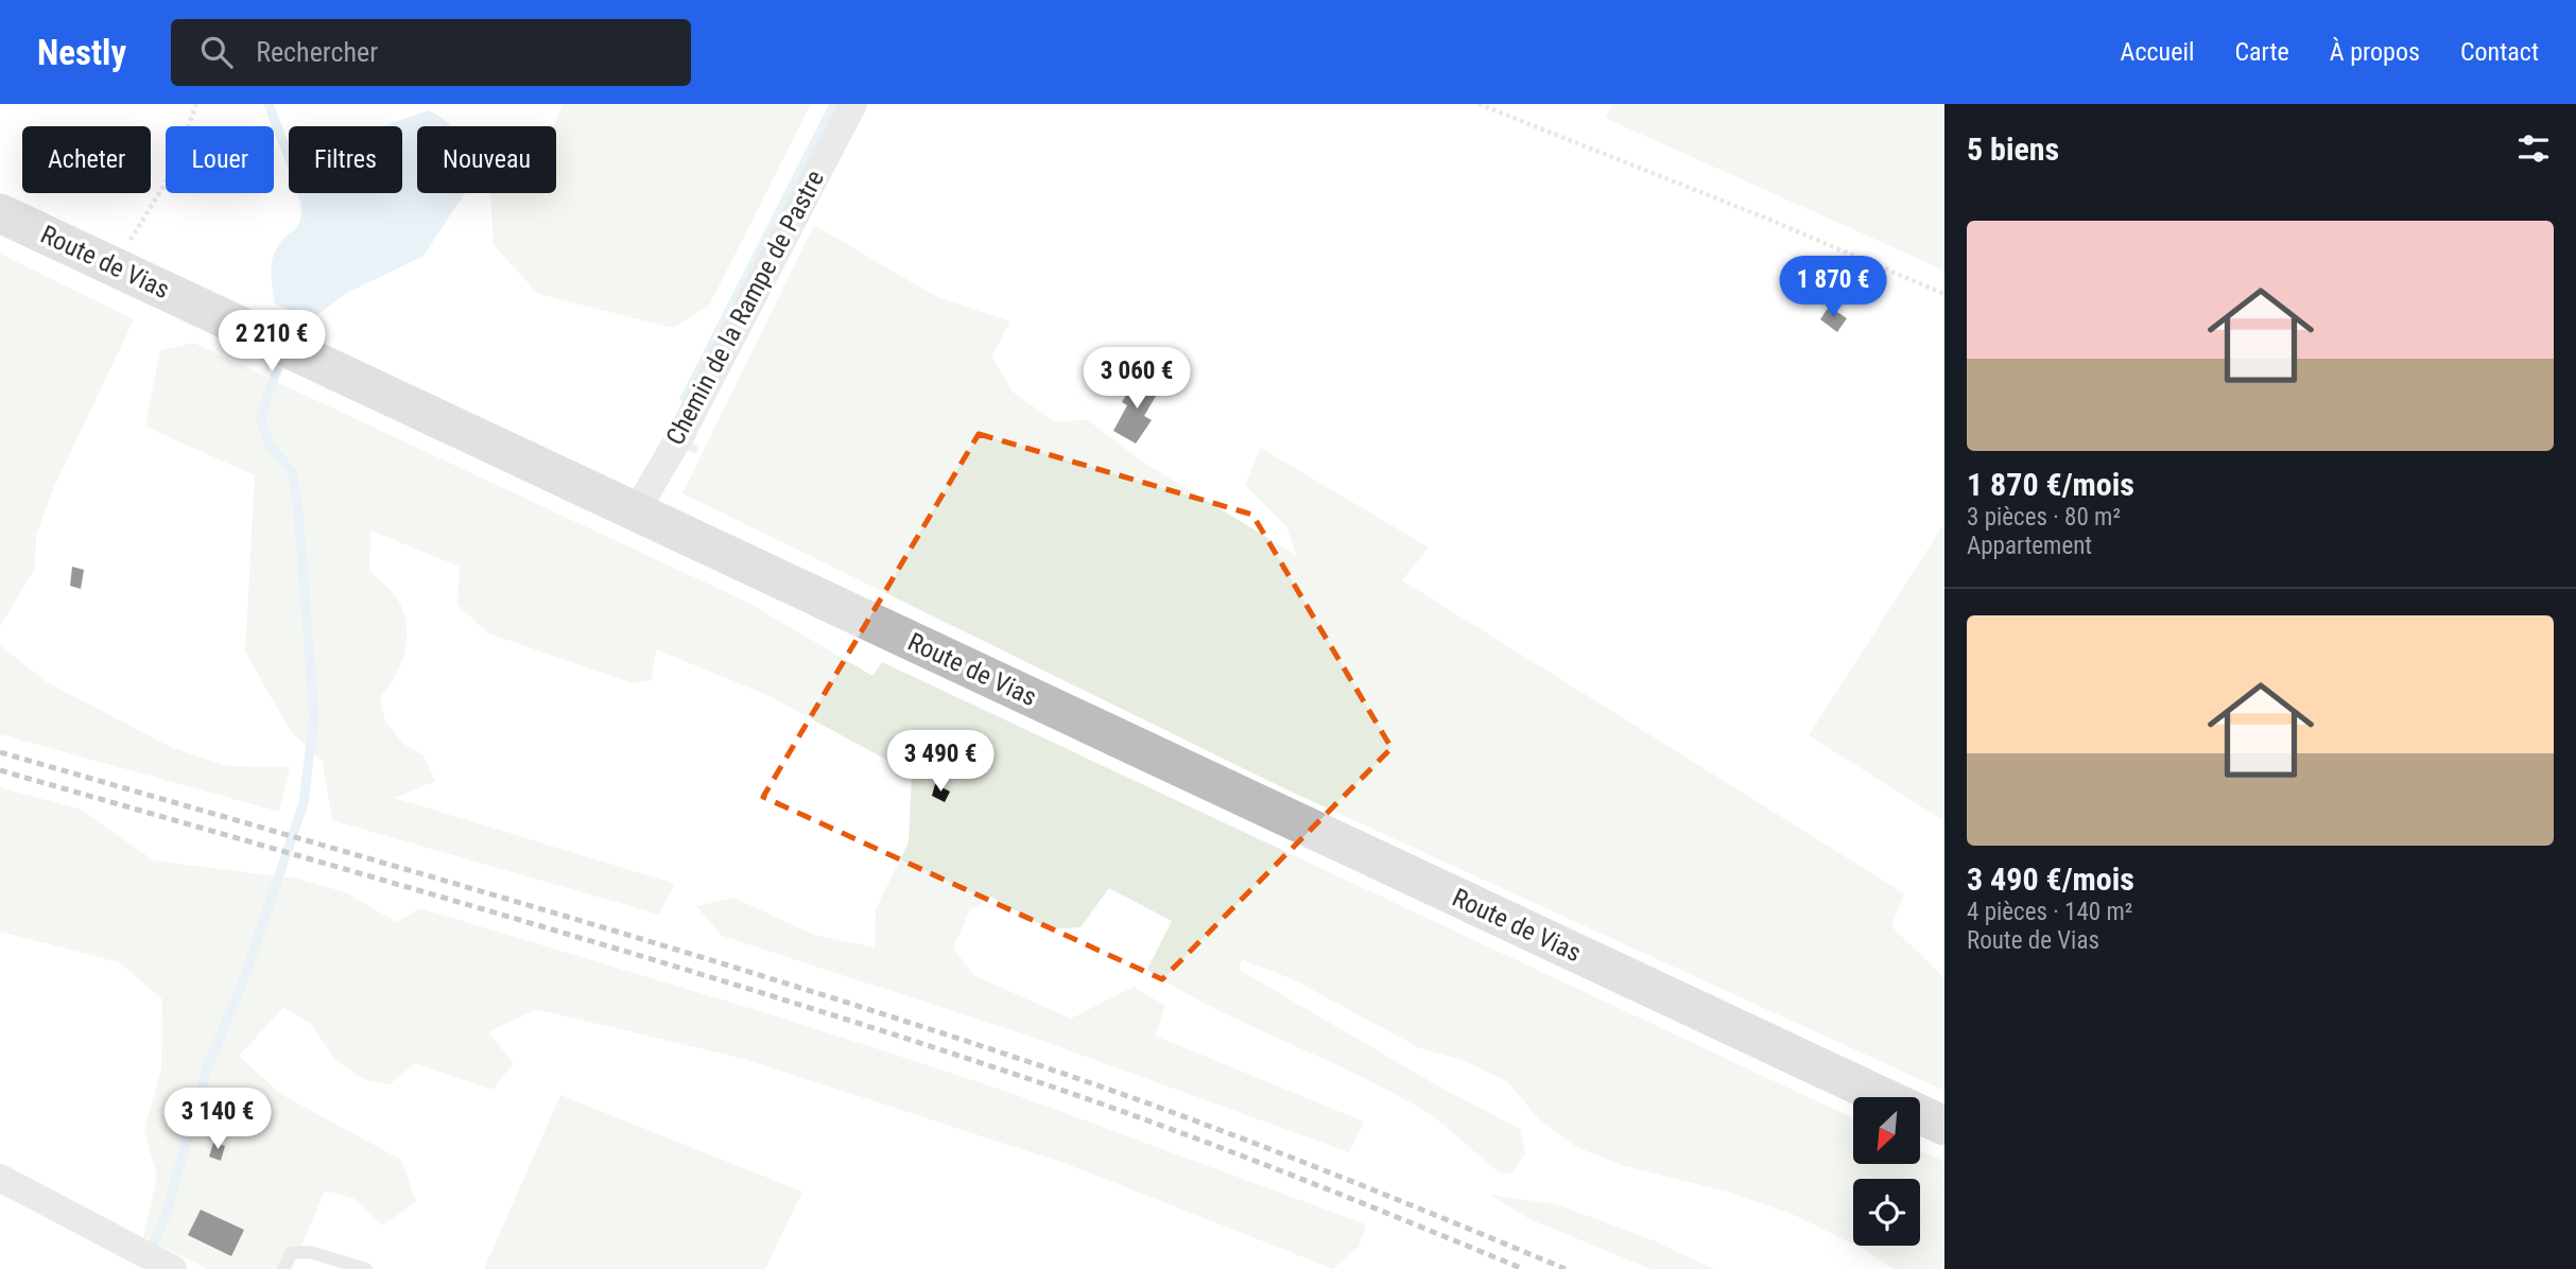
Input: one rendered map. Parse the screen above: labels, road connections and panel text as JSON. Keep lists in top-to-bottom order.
{
  "streets": {
    "main road": ["Route de Vias"],
    "street": ["Chemin de la Rampe de Pastre"]
  },
  "crossings": [
    ["Route de Vias", "Chemin de la Rampe de Pastre"]
  ],
  "north": "bottom left",
  "page": {
    "header": "Nestly",
    "search": "Rechercher",
    "nav": [
      "Accueil",
      "Carte",
      "À propos",
      "Contact"
    ],
    "heading": "5 biens",
    "chip": [
      "Acheter",
      "Louer",
      "Filtres",
      "Nouveau"
    ],
    "list": [
      {
        "name": "1 870 €/mois",
        "note": "3 pièces · 80 m² · Appartement"
      },
      {
        "name": "3 490 €/mois",
        "note": "4 pièces · 140 m² · Route de Vias"
      }
    ],
    "price": [
      "1 870 €",
      "2 210 €",
      "3 060 €",
      "3 490 €",
      "3 140 €"
    ]
  }
}
